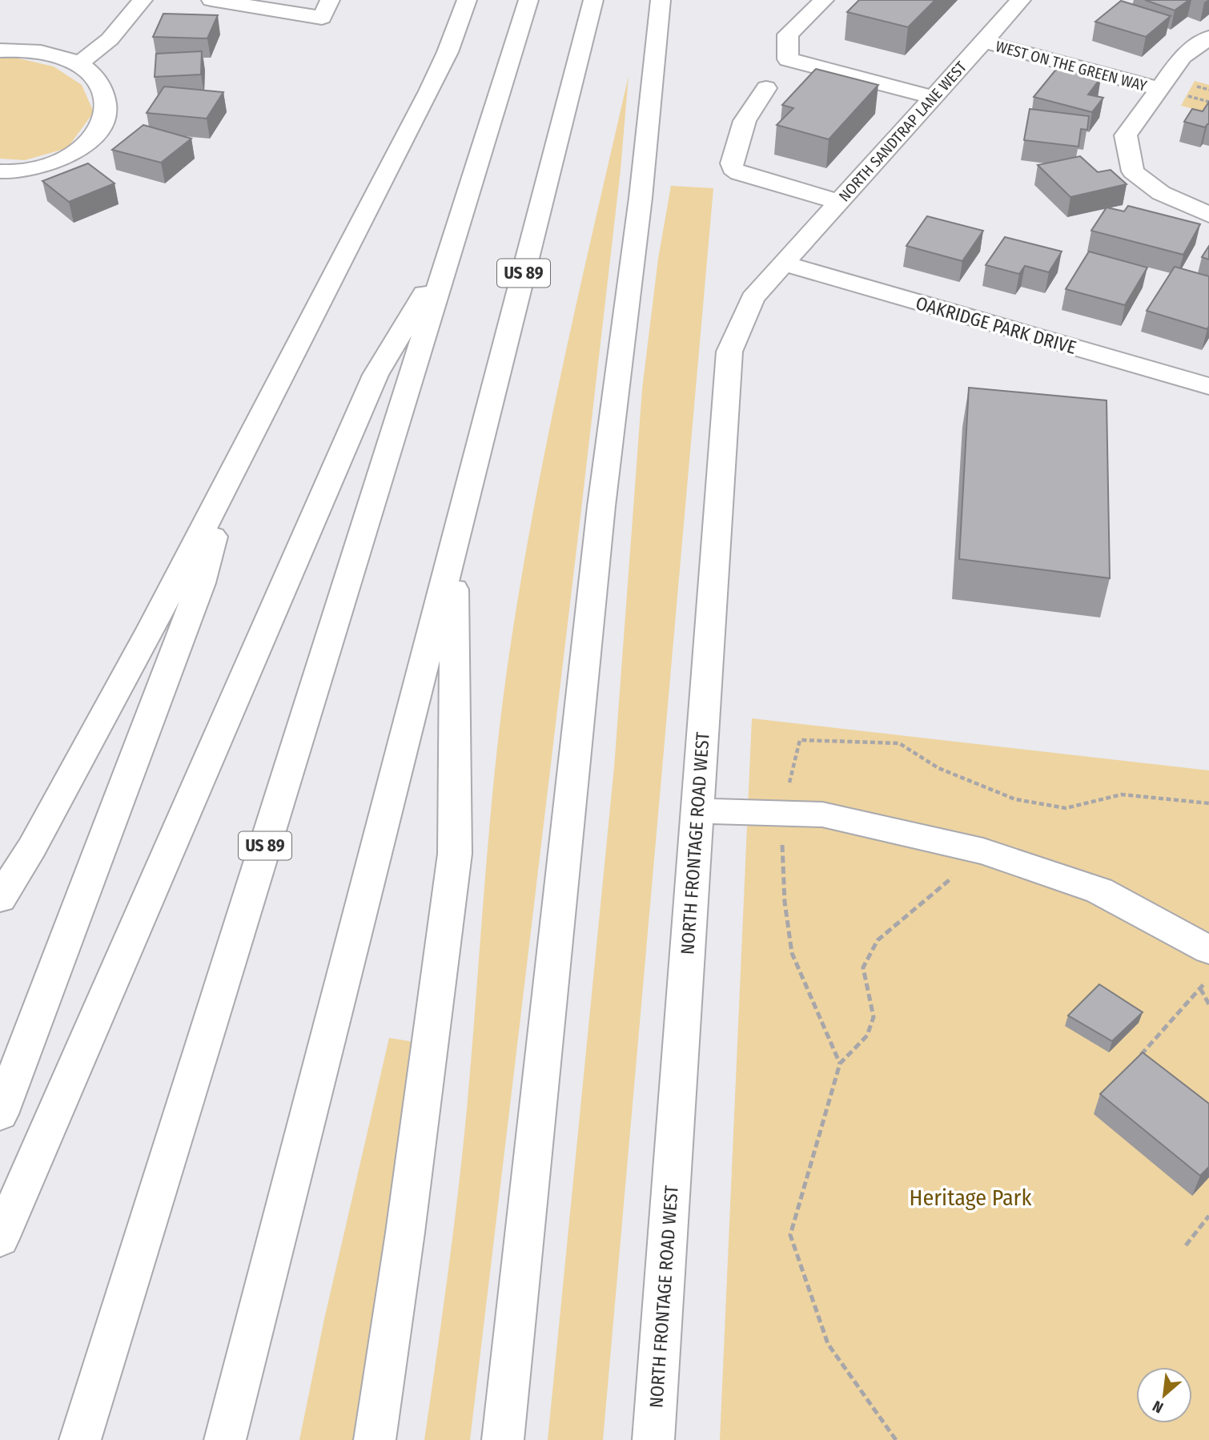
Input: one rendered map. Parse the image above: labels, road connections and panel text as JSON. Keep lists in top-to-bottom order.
{
  "streets": {
    "main road": [
      "WEST ON THE GREEN WAY",
      "NORTH SANDTRAP LANE WEST",
      "US 89",
      "OAKRIDGE PARK DRIVE",
      "NORTH FRONTAGE ROAD WEST"
    ]
  },
  "crossings": [
    ["WEST ON THE GREEN WAY", "NORTH SANDTRAP LANE WEST"],
    ["NORTH SANDTRAP LANE WEST", "OAKRIDGE PARK DRIVE"],
    ["NORTH SANDTRAP LANE WEST", "NORTH FRONTAGE ROAD WEST"],
    ["OAKRIDGE PARK DRIVE", "NORTH FRONTAGE ROAD WEST"]
  ],
  "parks": ["Heritage Park"],
  "north": "bottom left"
}
